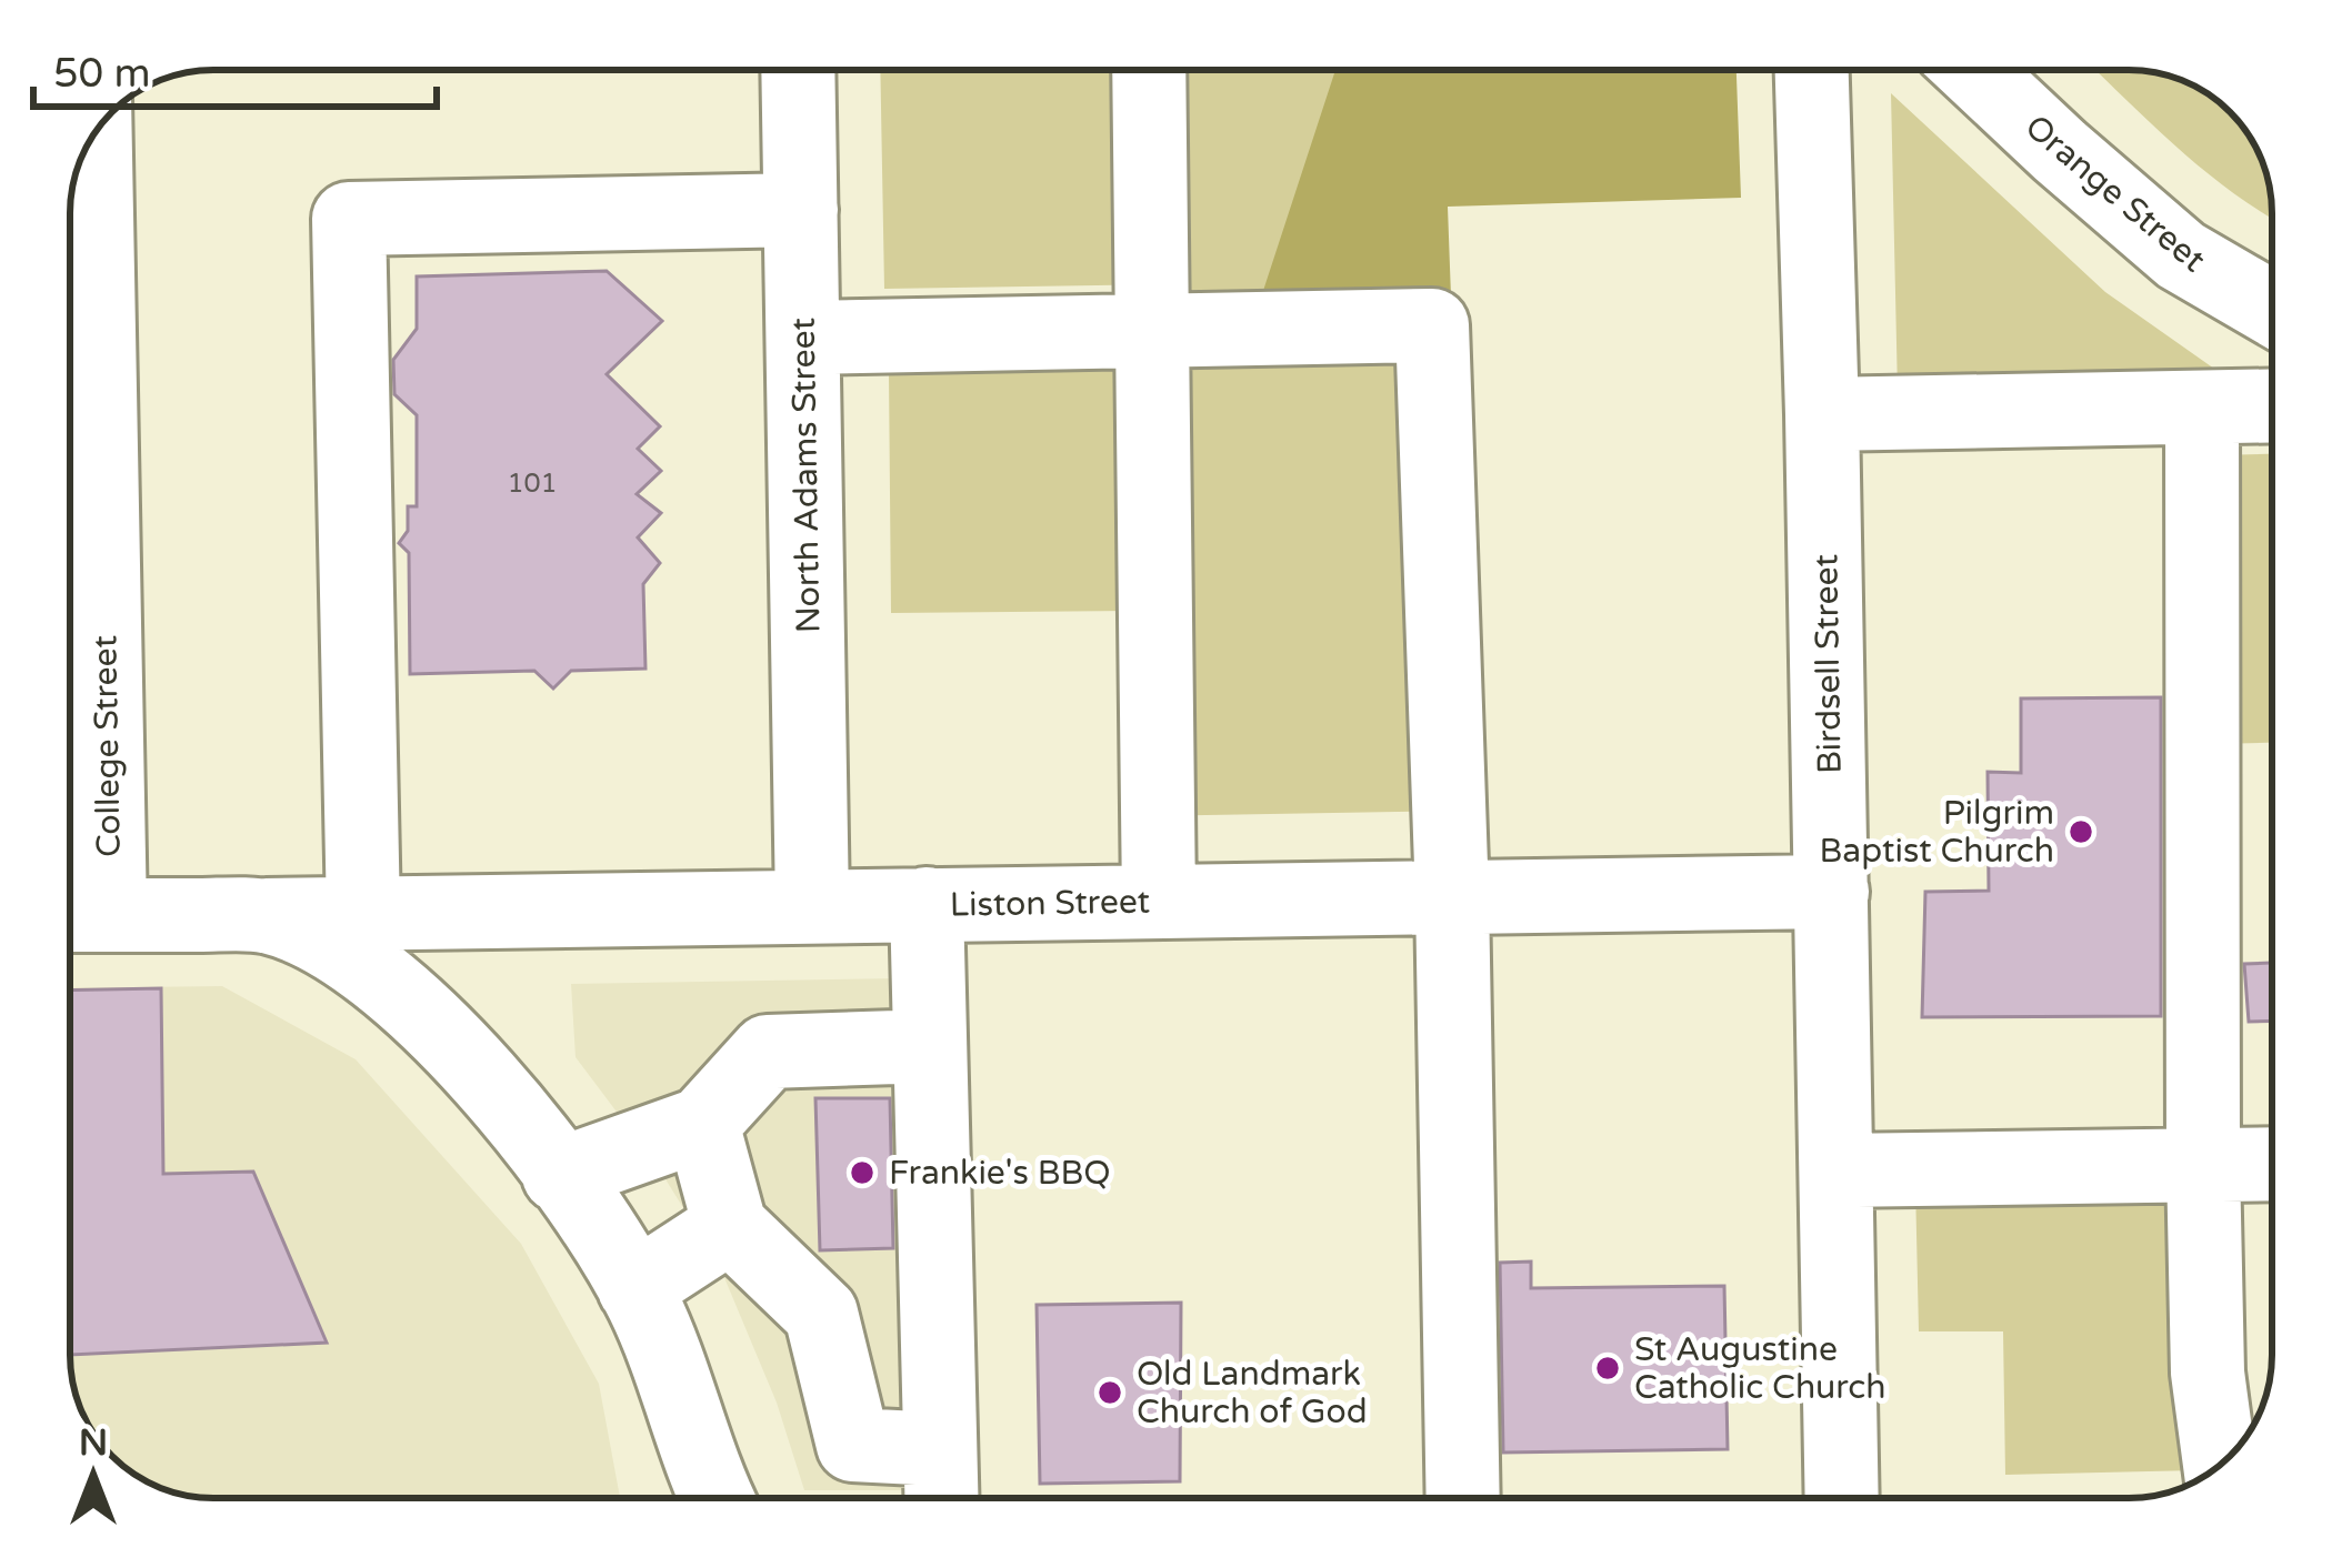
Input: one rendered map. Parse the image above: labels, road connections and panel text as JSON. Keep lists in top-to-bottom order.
{
  "streets": {
    "street": [
      "Orange Street",
      "North Adams Street",
      "Birdsell Street",
      "College Street",
      "Liston Street"
    ]
  },
  "crossings": [
    ["North Adams Street", "Liston Street"],
    ["Birdsell Street", "Liston Street"],
    ["College Street", "Liston Street"]
  ],
  "places": [
    "Pilgrim Baptist Church",
    "Frankie's BBQ",
    "St Augustine Catholic Church",
    "Old Landmark Church of God"
  ],
  "house_numbers": ["101"],
  "scale_bar": "50 m",
  "north": "top"
}
